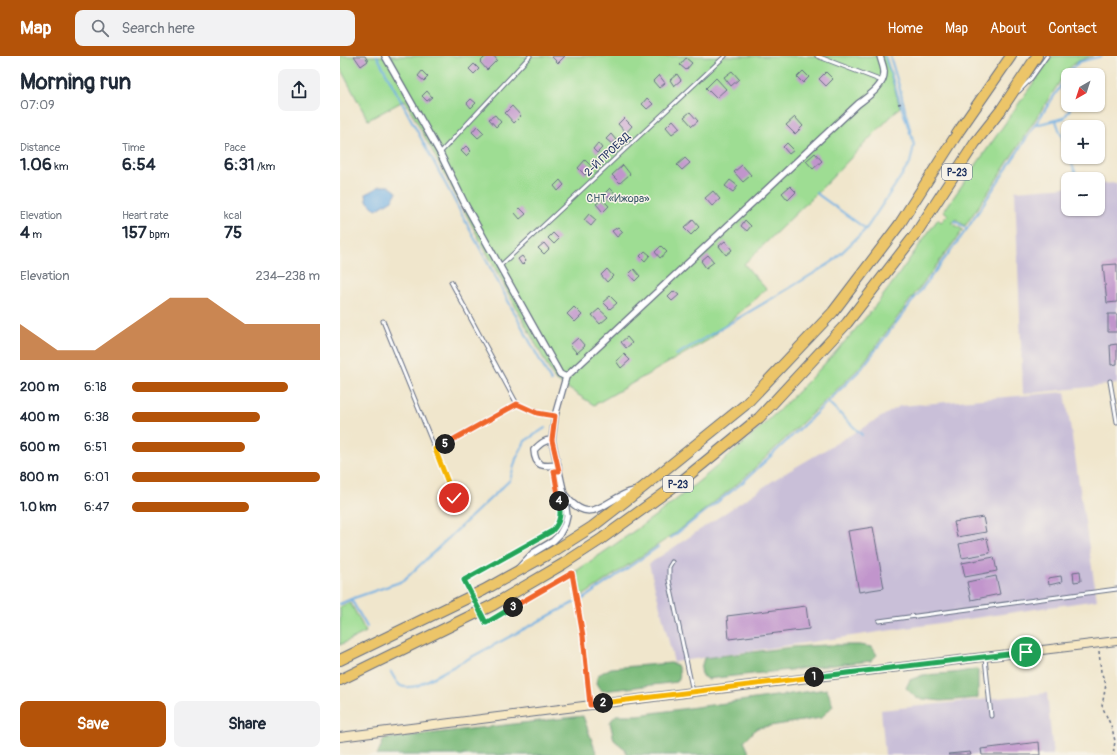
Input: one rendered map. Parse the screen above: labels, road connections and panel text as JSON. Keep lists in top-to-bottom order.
{
  "streets": {
    "highway": ["Р-23"],
    "lane": ["2-Й ПРОЕЗД"]
  },
  "parks": ["СНТ «Ижора»"],
  "north": "bottom left",
  "page": {
    "header": "Map",
    "search": "Search here",
    "nav": [
      "Home",
      "Map",
      "About",
      "Contact"
    ],
    "heading": ["Morning run", "07:09"],
    "map_buttons": ["+", "−"],
    "stats": [
      ["Distance", "1.06 km"],
      ["Time", "6:54"],
      ["Pace", "6:31 /km"],
      ["Elevation", "4 m"],
      ["Heart rate", "157 bpm"],
      ["kcal", "75"]
    ],
    "chart": ["Elevation", "234–238 m"],
    "list": [
      {
        "name": "200 m",
        "note": "6:18"
      },
      {
        "name": "400 m",
        "note": "6:38"
      },
      {
        "name": "600 m",
        "note": "6:51"
      },
      {
        "name": "800 m",
        "note": "6:01"
      },
      {
        "name": "1.0 km",
        "note": "6:47"
      }
    ],
    "pins": [
      "5",
      "4",
      "3",
      "1",
      "2"
    ],
    "buttons": ["Save", "Share"]
  }
}
